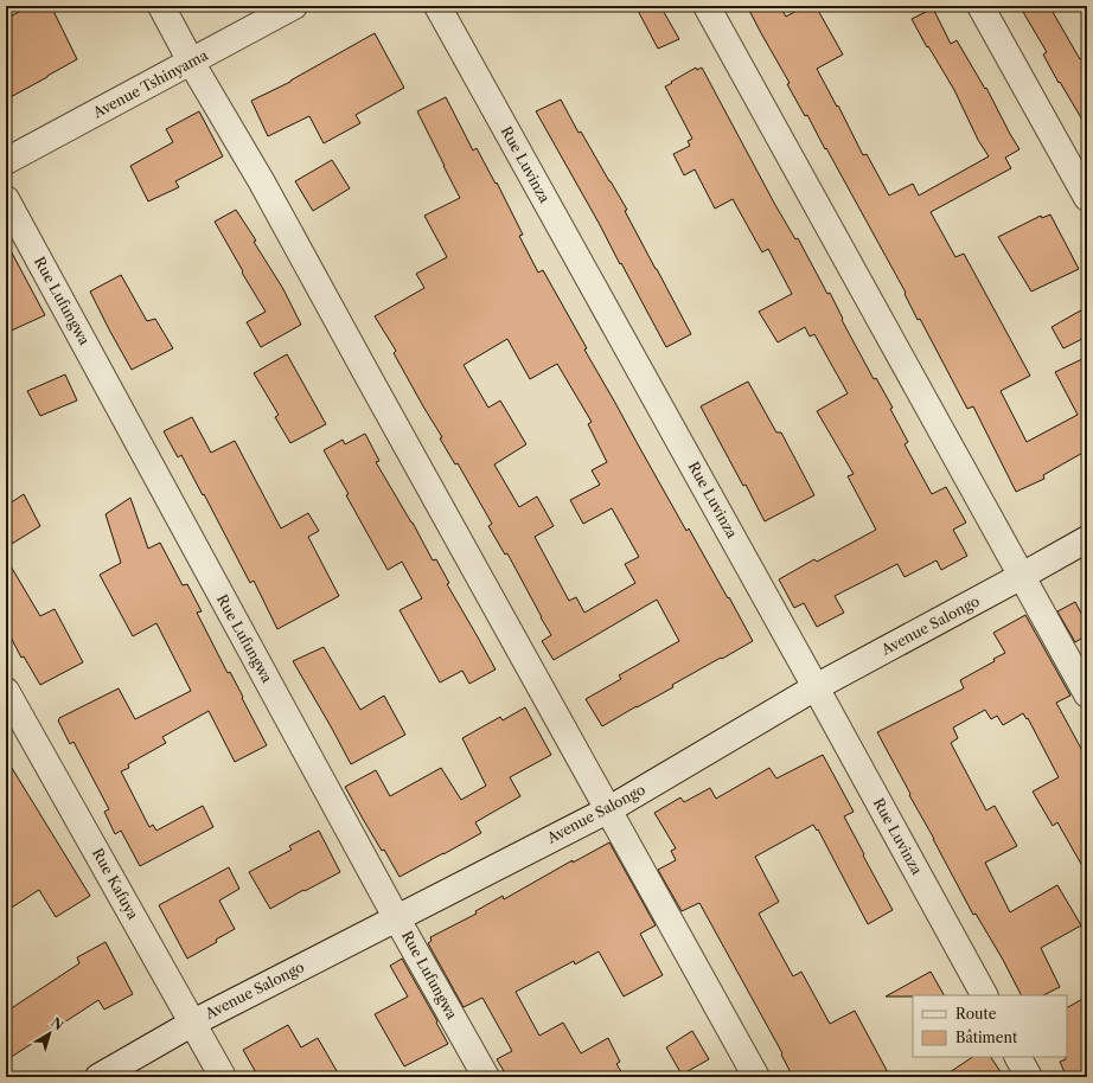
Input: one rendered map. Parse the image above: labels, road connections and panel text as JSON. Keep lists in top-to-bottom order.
{
  "streets": {
    "street": [
      "Avenue Tshinyama",
      "Rue Luvinza",
      "Rue Lufungwa",
      "Avenue Salongo",
      "Rue Kafuya"
    ]
  },
  "crossings": [
    ["Rue Luvinza", "Avenue Salongo"],
    ["Rue Lufungwa", "Avenue Salongo"],
    ["Avenue Salongo", "Rue Kafuya"]
  ],
  "legend": ["Route", "Bâtiment"],
  "north": "top right"
}
